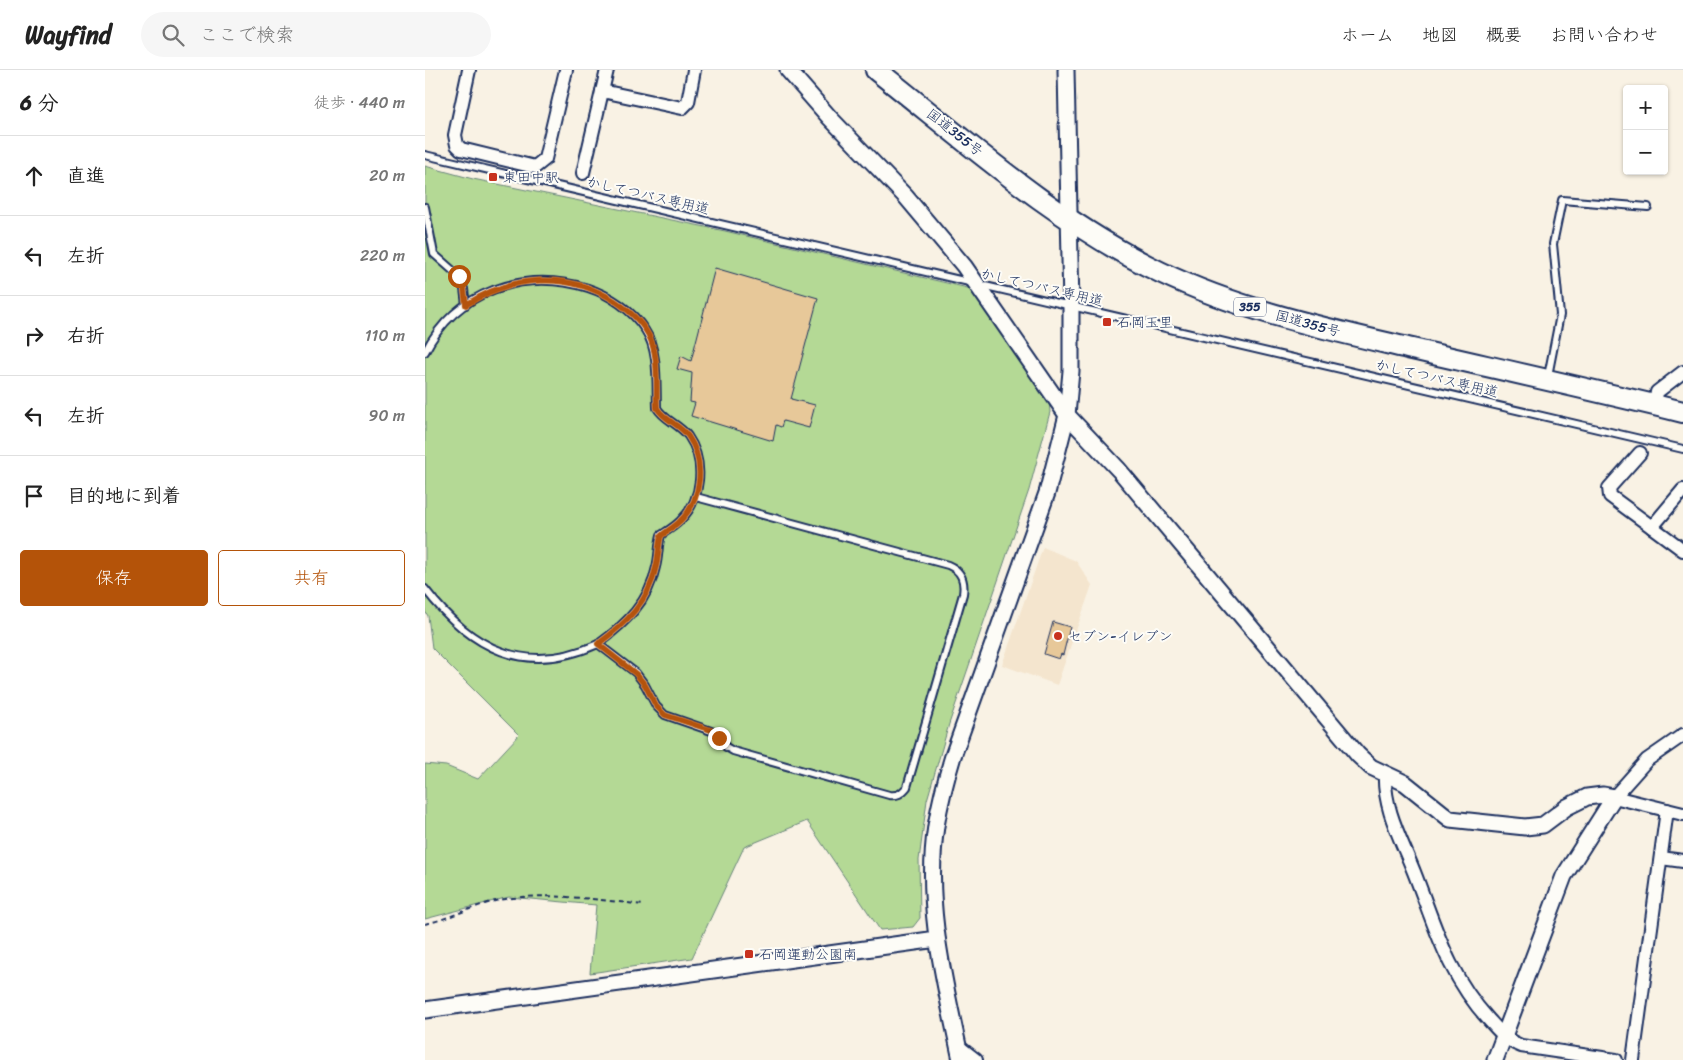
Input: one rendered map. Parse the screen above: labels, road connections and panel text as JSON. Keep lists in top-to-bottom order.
{
  "streets": {
    "highway": ["国道355号", "355"],
    "lane": ["かしてつバス専用道"]
  },
  "places": {
    "transit": ["東田中駅", "石岡玉里", "石岡運動公園南"],
    "other": ["セブン-イレブン"]
  },
  "page": {
    "header": "Wayfind",
    "search": "ここで検索",
    "nav": [
      "ホーム",
      "地図",
      "概要",
      "お問い合わせ"
    ],
    "heading": ["6 分", "徒歩 · 440 m"],
    "map_buttons": ["+", "−"],
    "list": [
      ["直進", "20 m"],
      ["左折", "220 m"],
      ["右折", "110 m"],
      ["左折", "90 m"],
      "目的地に到着"
    ],
    "buttons": ["保存", "共有"]
  }
}
